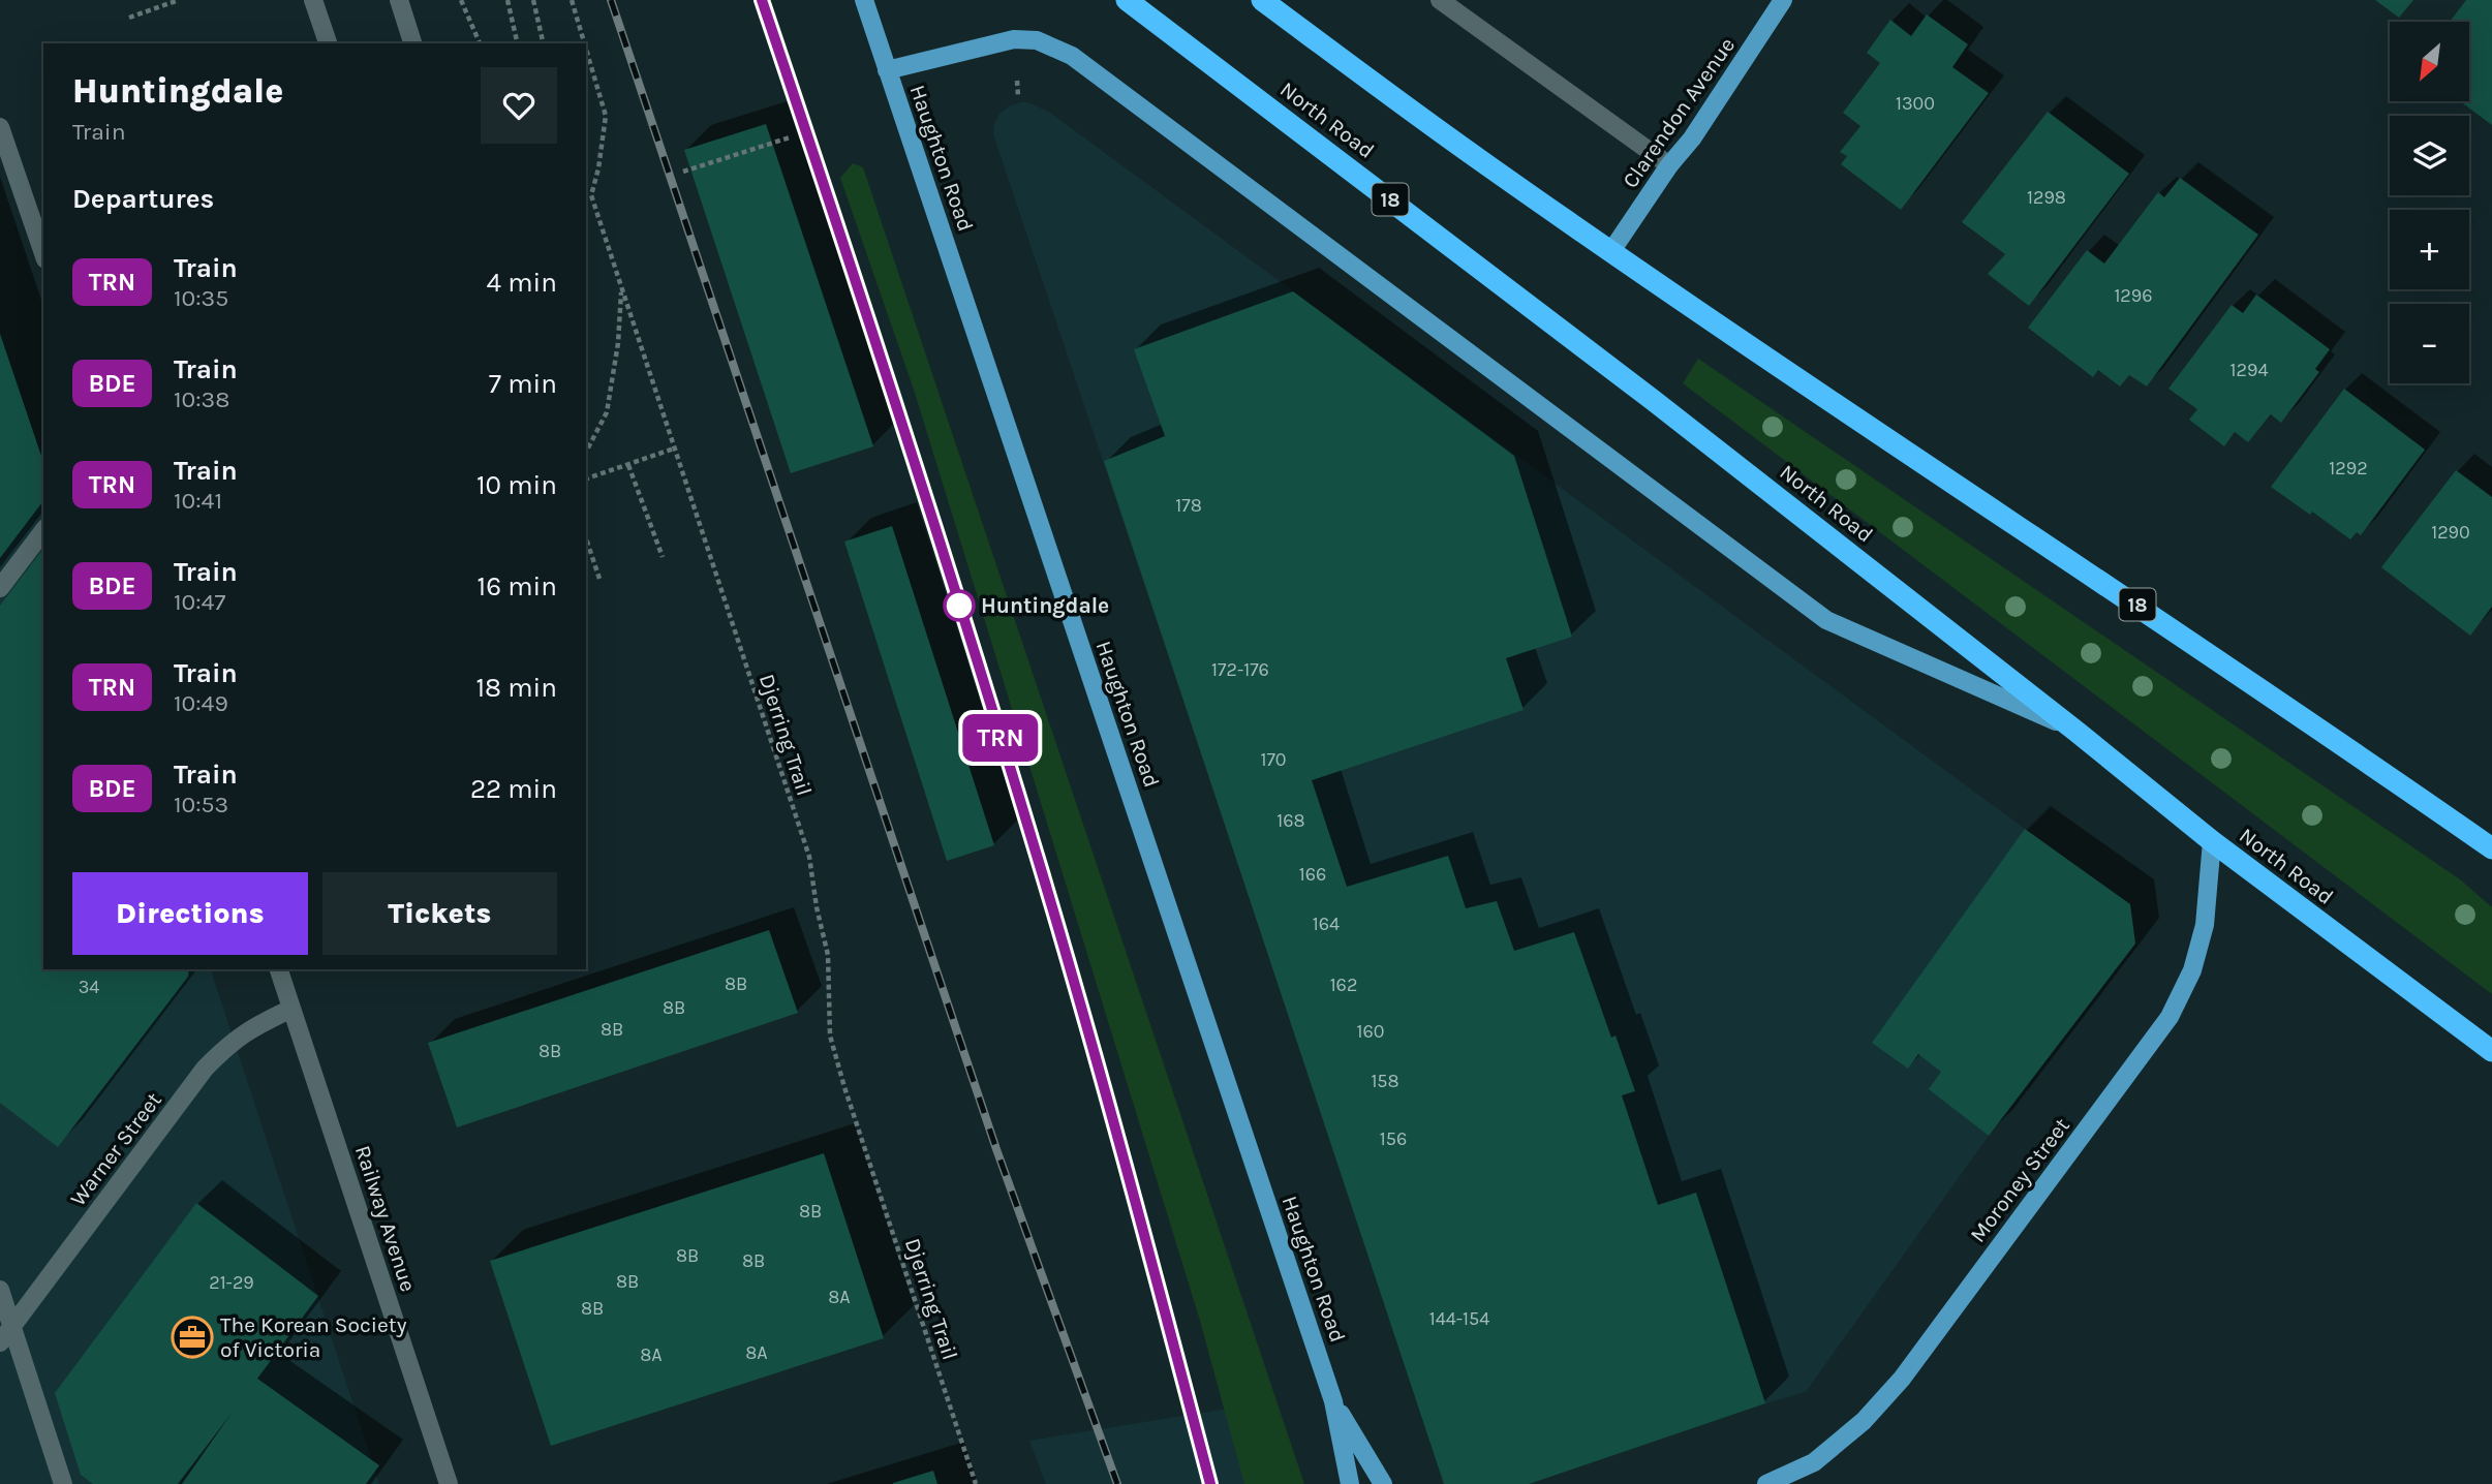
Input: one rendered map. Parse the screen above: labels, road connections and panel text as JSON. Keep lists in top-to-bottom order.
{
  "streets": {
    "highway": ["North Road", "18"],
    "main road": ["Clarendon Avenue", "Haughton Road", "Moroney Street"],
    "street": ["Warner Street", "Railway Avenue"],
    "path": ["Djerring Trail"]
  },
  "crossings": [
    ["Clarendon Avenue", "18"],
    ["North Road", "Moroney Street"],
    ["Warner Street", "Railway Avenue"]
  ],
  "places": {
    "other": ["Huntingdale"],
    "office": ["The Korean Society of Victoria"]
  },
  "house_numbers": [
    "1300",
    "1298",
    "1296",
    "1294",
    "1292",
    "178",
    "1290",
    "172-176",
    "170",
    "168",
    "166",
    "164",
    "8B",
    "162",
    "34",
    "8B",
    "8B",
    "160",
    "8B",
    "158",
    "156",
    "8B",
    "8B",
    "8B",
    "8B",
    "21-29",
    "8A",
    "8B",
    "144-154",
    "8A",
    "8A"
  ],
  "north": "bottom left",
  "page": {
    "on_map": "TRN",
    "map_buttons": ["+", "−"],
    "heading": [
      ["Huntingdale", "Train"],
      "Departures"
    ],
    "list": [
      {
        "mark": "TRN",
        "name": "Train",
        "note": "10:35",
        "value": "4 min"
      },
      {
        "mark": "BDE",
        "name": "Train",
        "note": "10:38",
        "value": "7 min"
      },
      {
        "mark": "TRN",
        "name": "Train",
        "note": "10:41",
        "value": "10 min"
      },
      {
        "mark": "BDE",
        "name": "Train",
        "note": "10:47",
        "value": "16 min"
      },
      {
        "mark": "TRN",
        "name": "Train",
        "note": "10:49",
        "value": "18 min"
      },
      {
        "mark": "BDE",
        "name": "Train",
        "note": "10:53",
        "value": "22 min"
      }
    ],
    "buttons": ["Directions", "Tickets"]
  }
}
